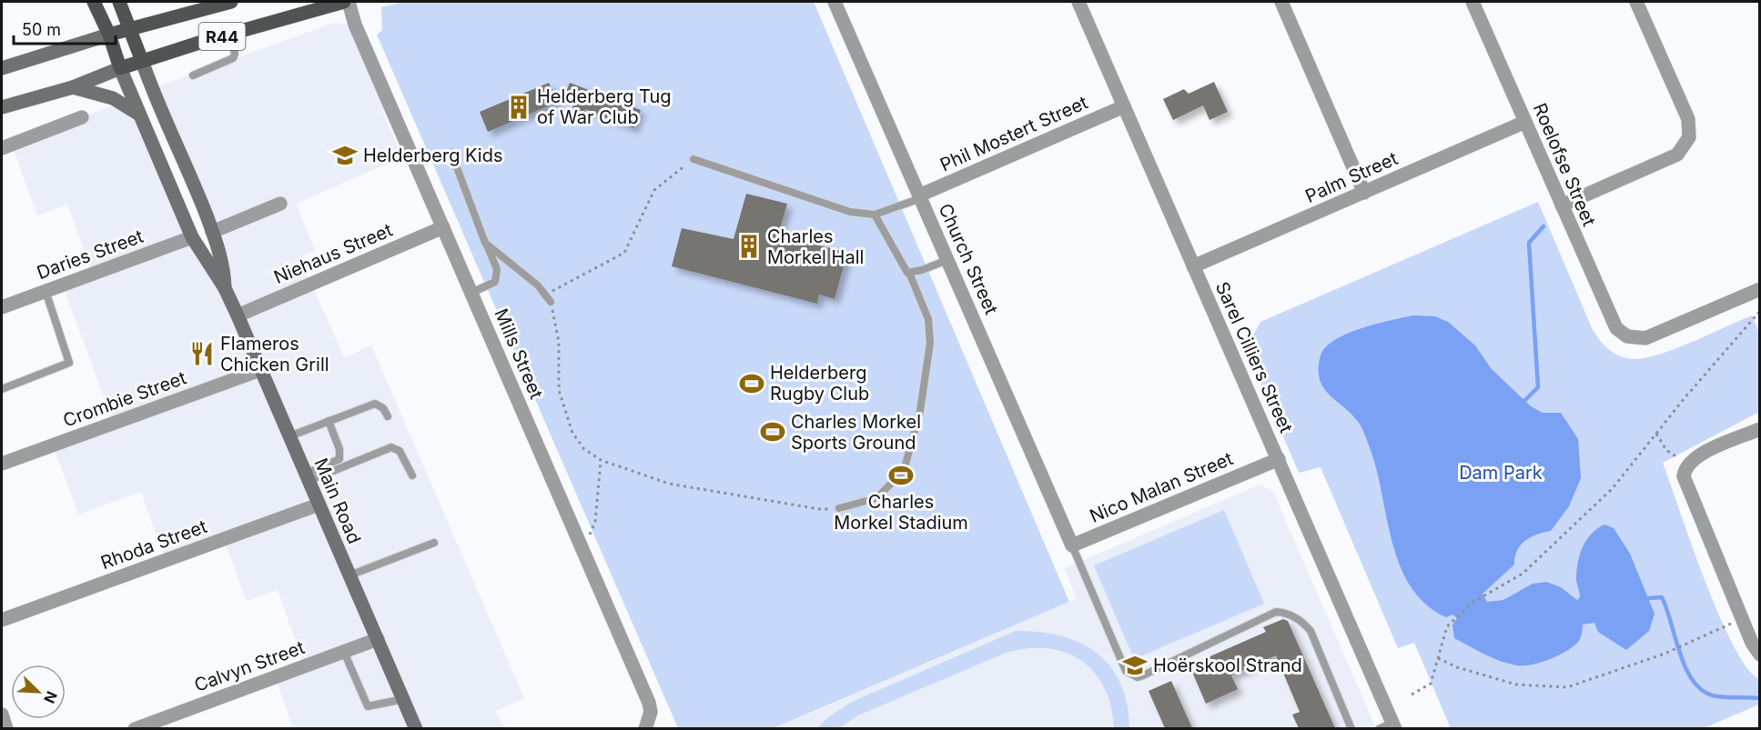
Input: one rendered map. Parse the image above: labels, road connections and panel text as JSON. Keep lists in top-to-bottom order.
{
  "streets": {
    "main road": ["R44", "Main Road"],
    "street": [
      "Phil Mostert Street",
      "Roelofse Street",
      "Palm Street",
      "Niehaus Street",
      "Daries Street",
      "Church Street",
      "Mills Street",
      "Sarel Cilliers Street",
      "Crombie Street",
      "Nico Malan Street",
      "Rhoda Street",
      "Calvyn Street"
    ]
  },
  "crossings": [
    ["R44", "Mills Street"],
    ["R44", "Main Road"],
    ["Phil Mostert Street", "Church Street"],
    ["Phil Mostert Street", "Sarel Cilliers Street"],
    ["Roelofse Street", "Palm Street"],
    ["Palm Street", "Sarel Cilliers Street"],
    ["Niehaus Street", "Mills Street"],
    ["Niehaus Street", "Main Road"],
    ["Daries Street", "Main Road"],
    ["Church Street", "Nico Malan Street"],
    ["Sarel Cilliers Street", "Nico Malan Street"],
    ["Crombie Street", "Main Road"],
    ["Main Road", "Rhoda Street"],
    ["Main Road", "Calvyn Street"]
  ],
  "parks": ["Dam Park"],
  "places": {
    "building": ["Helderberg Tug of War Club", "Charles Morkel Hall"],
    "school or university": ["Helderberg Kids", "Hoërskool Strand"],
    "restaurant": ["Flameros Chicken Grill"],
    "sports": ["Helderberg Rugby Club", "Charles Morkel Sports Ground", "Charles Morkel Stadium"]
  },
  "scale_bar": "50 m",
  "north": "bottom right"
}
